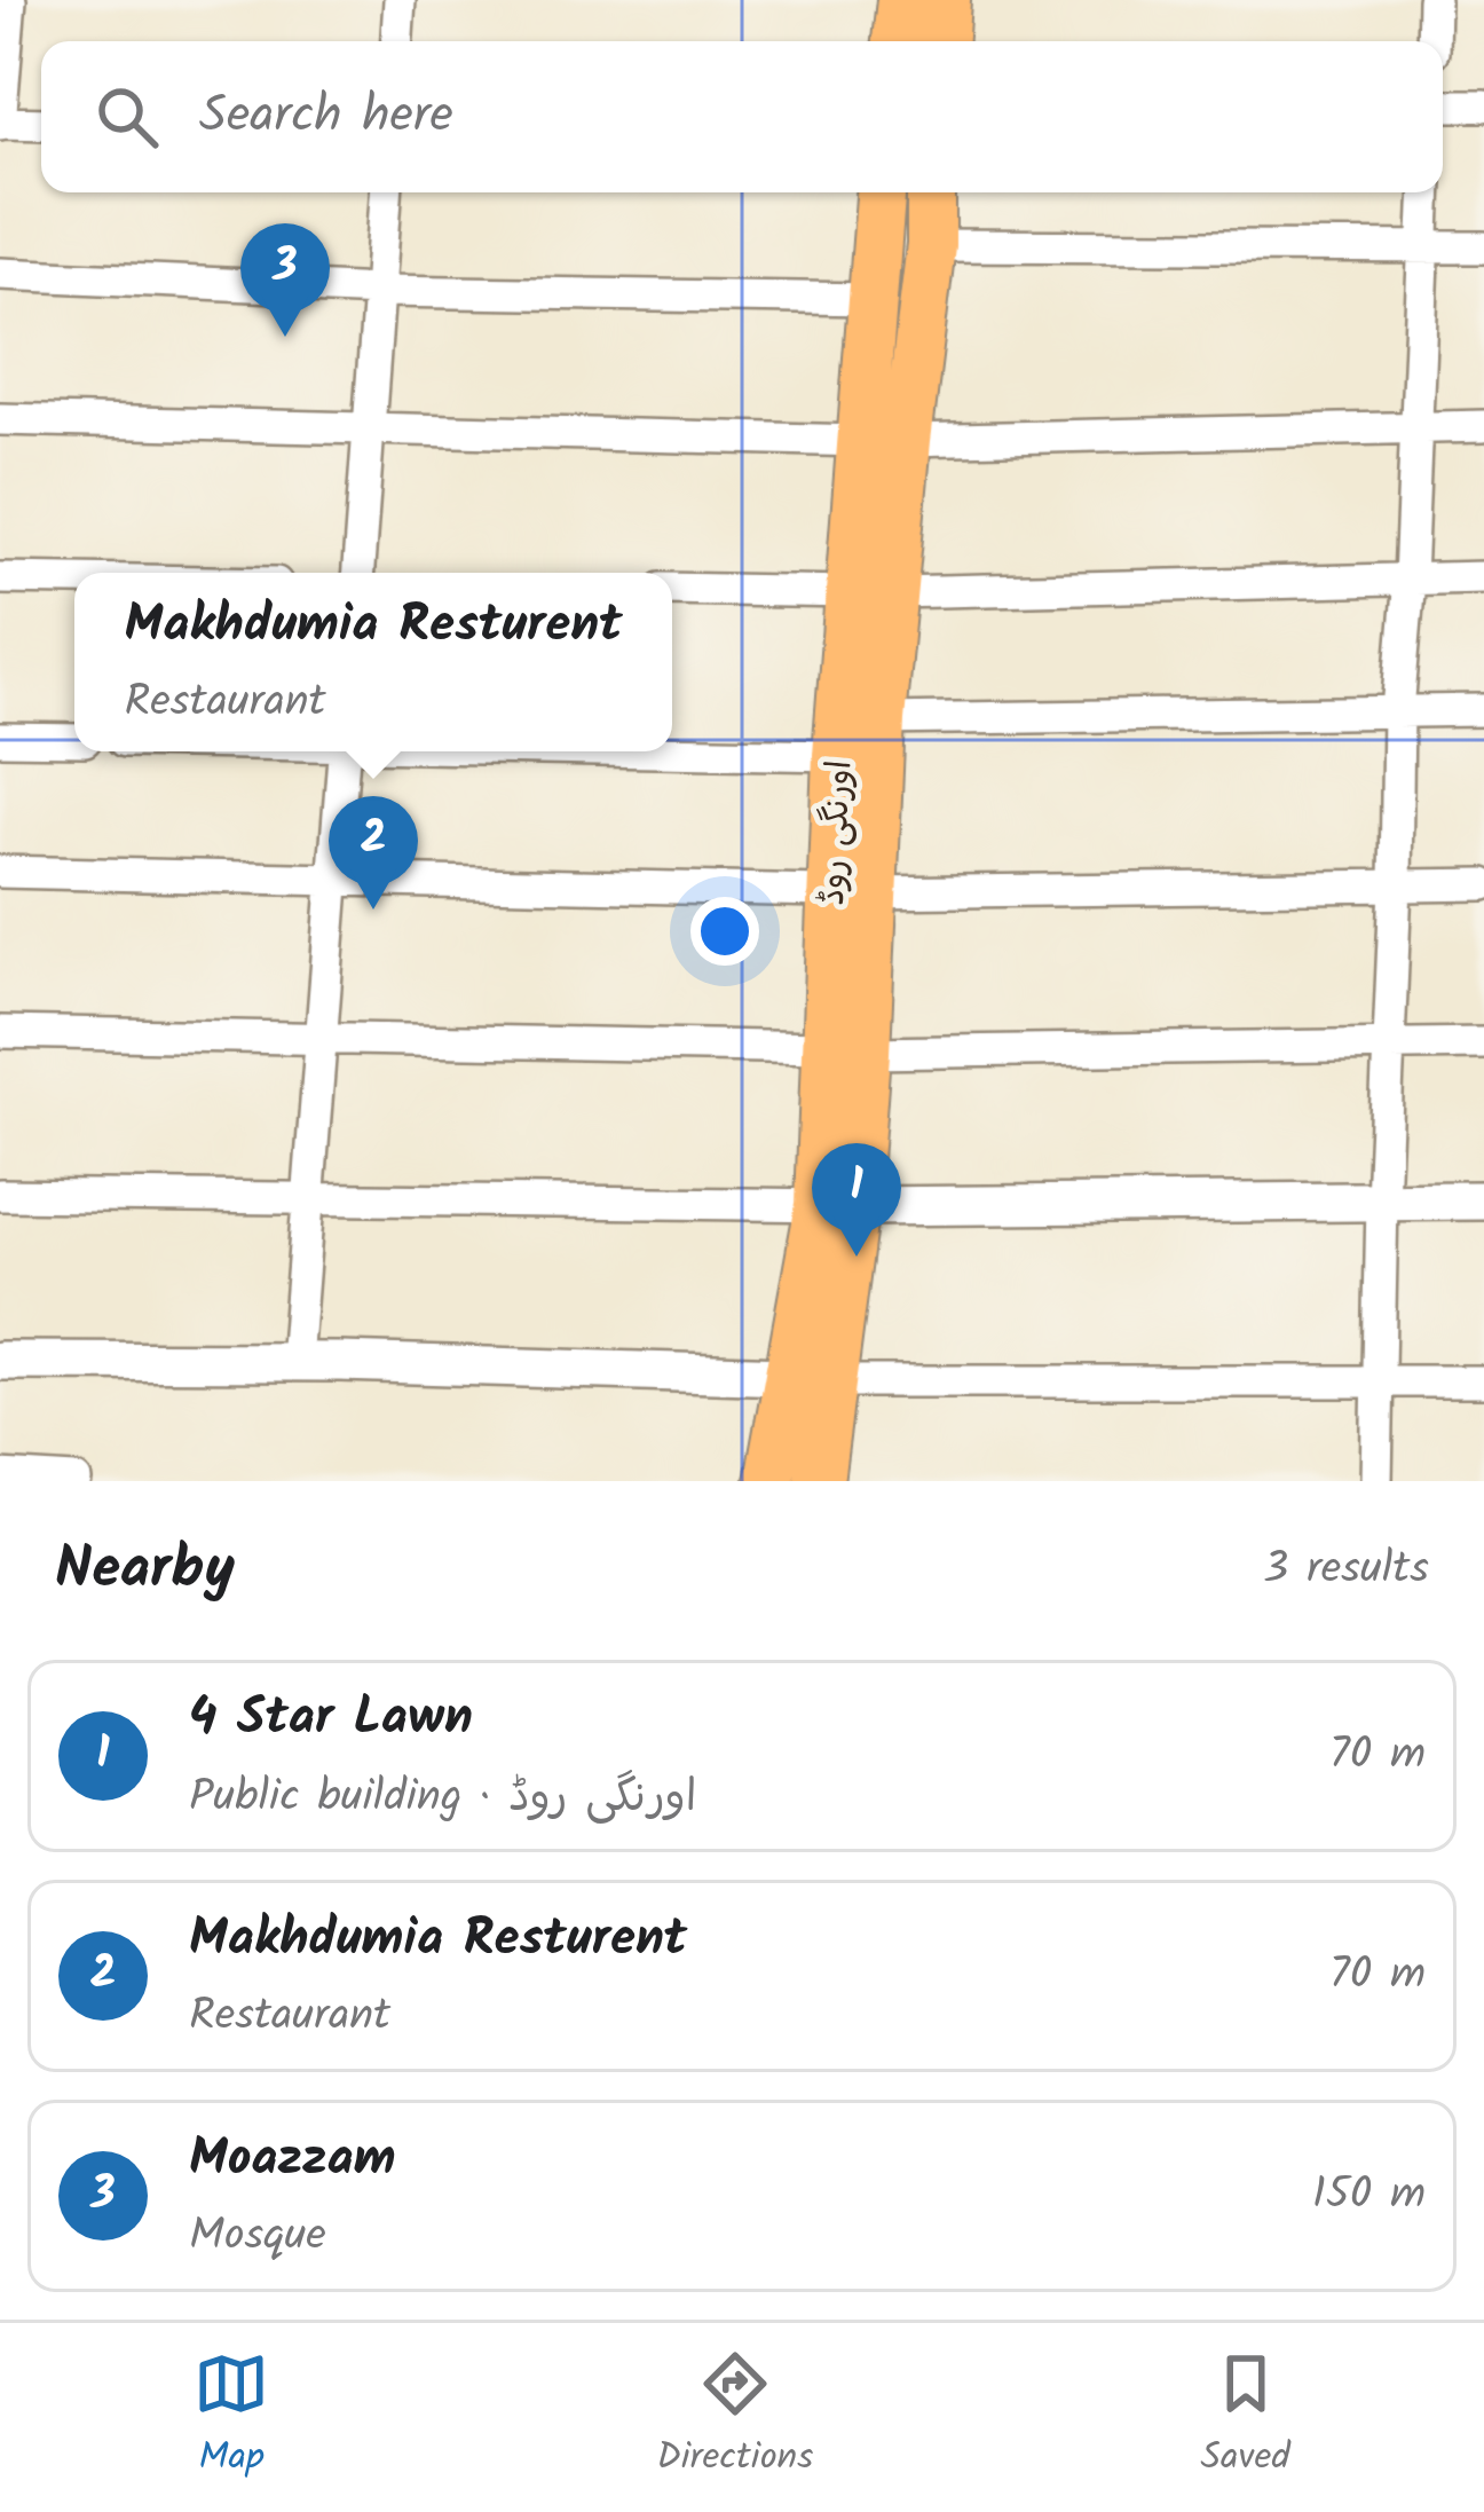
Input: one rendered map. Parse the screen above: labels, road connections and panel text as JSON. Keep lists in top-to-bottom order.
{
  "streets": {
    "main road": ["اورنگی روڈ"]
  },
  "page": {
    "search": "Search here",
    "pins": ["3", "2", "1"],
    "popup": ["Makhdumia Resturent", "Restaurant"],
    "heading": ["Nearby", "3 results"],
    "list": [
      {
        "mark": "1",
        "name": "4 Star Lawn",
        "note": "Public building · اورنگی روڈ",
        "value": "70 m"
      },
      {
        "mark": "2",
        "name": "Makhdumia Resturent",
        "note": "Restaurant",
        "value": "70 m"
      },
      {
        "mark": "3",
        "name": "Moazzam",
        "note": "Mosque",
        "value": "150 m"
      }
    ],
    "nav": ["Map", "Directions", "Saved"]
  }
}
